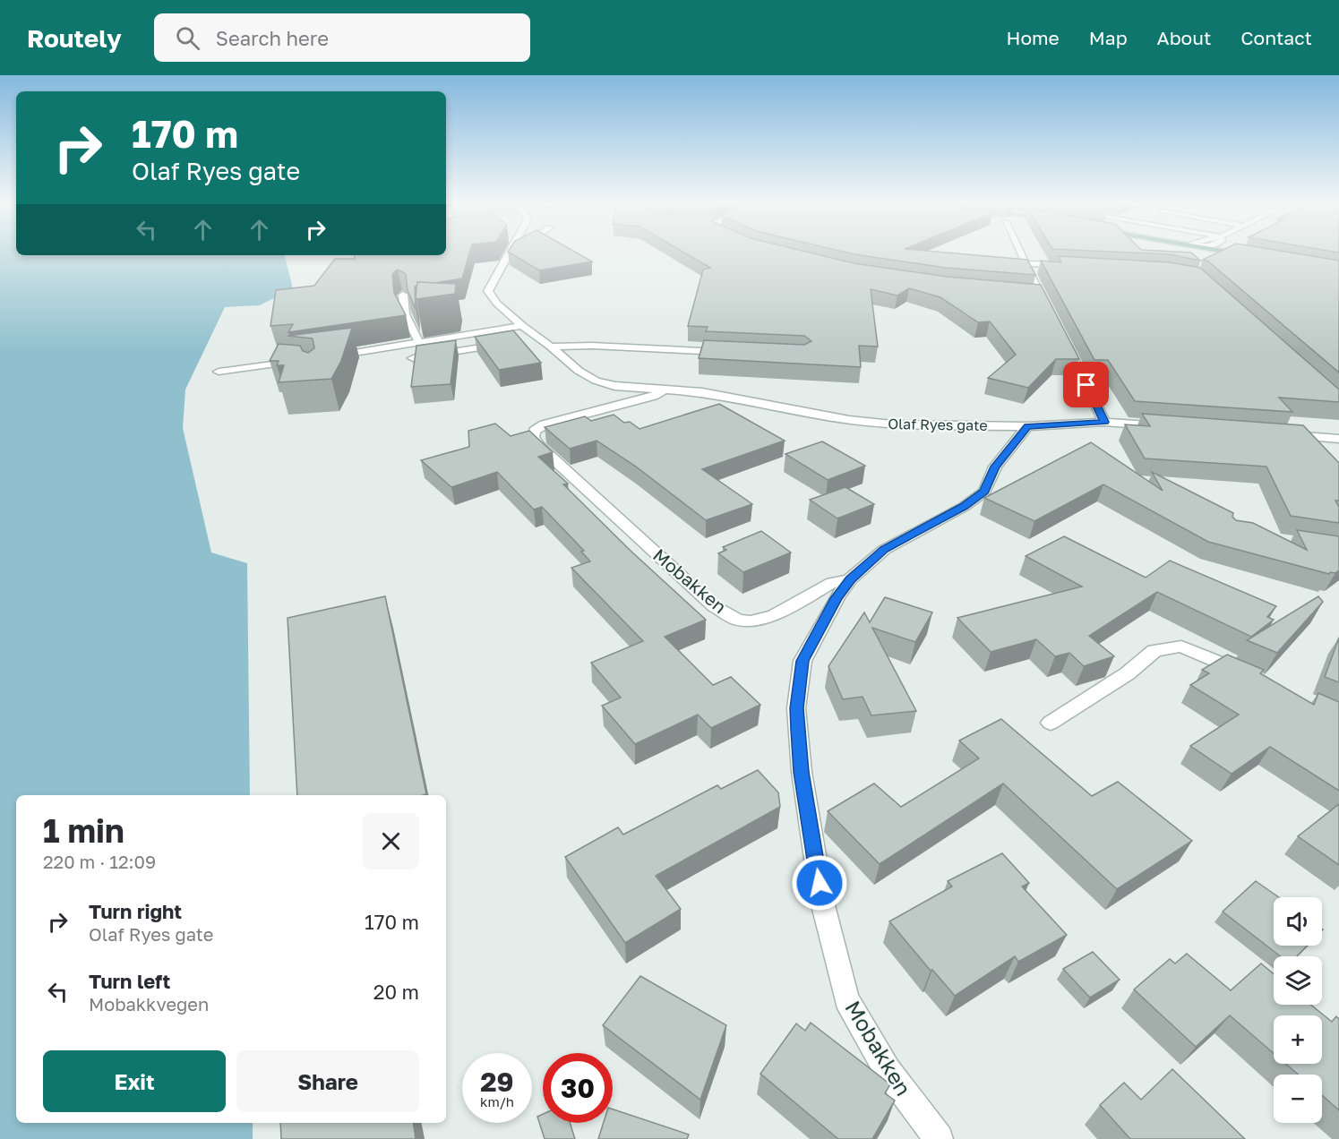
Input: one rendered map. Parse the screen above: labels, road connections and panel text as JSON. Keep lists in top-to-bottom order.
{
  "streets": {
    "street": ["Olaf Ryes gate", "Mobakken"]
  },
  "crossings": [
    ["Olaf Ryes gate", "Mobakken"]
  ],
  "page": {
    "header": "Routely",
    "search": "Search here",
    "nav": [
      "Home",
      "Map",
      "About",
      "Contact"
    ],
    "turn": ["170 m", "Olaf Ryes gate"],
    "heading": ["1 min", "220 m · 12:09"],
    "list": [
      {
        "name": "Turn right",
        "note": "Olaf Ryes gate",
        "value": "170 m"
      },
      {
        "name": "Turn left",
        "note": "Mobakkvegen",
        "value": "20 m"
      }
    ],
    "map_buttons": ["+", "−"],
    "buttons": ["Exit", "Share"],
    "speed": "29 km/h",
    "limit": "30"
  }
}
